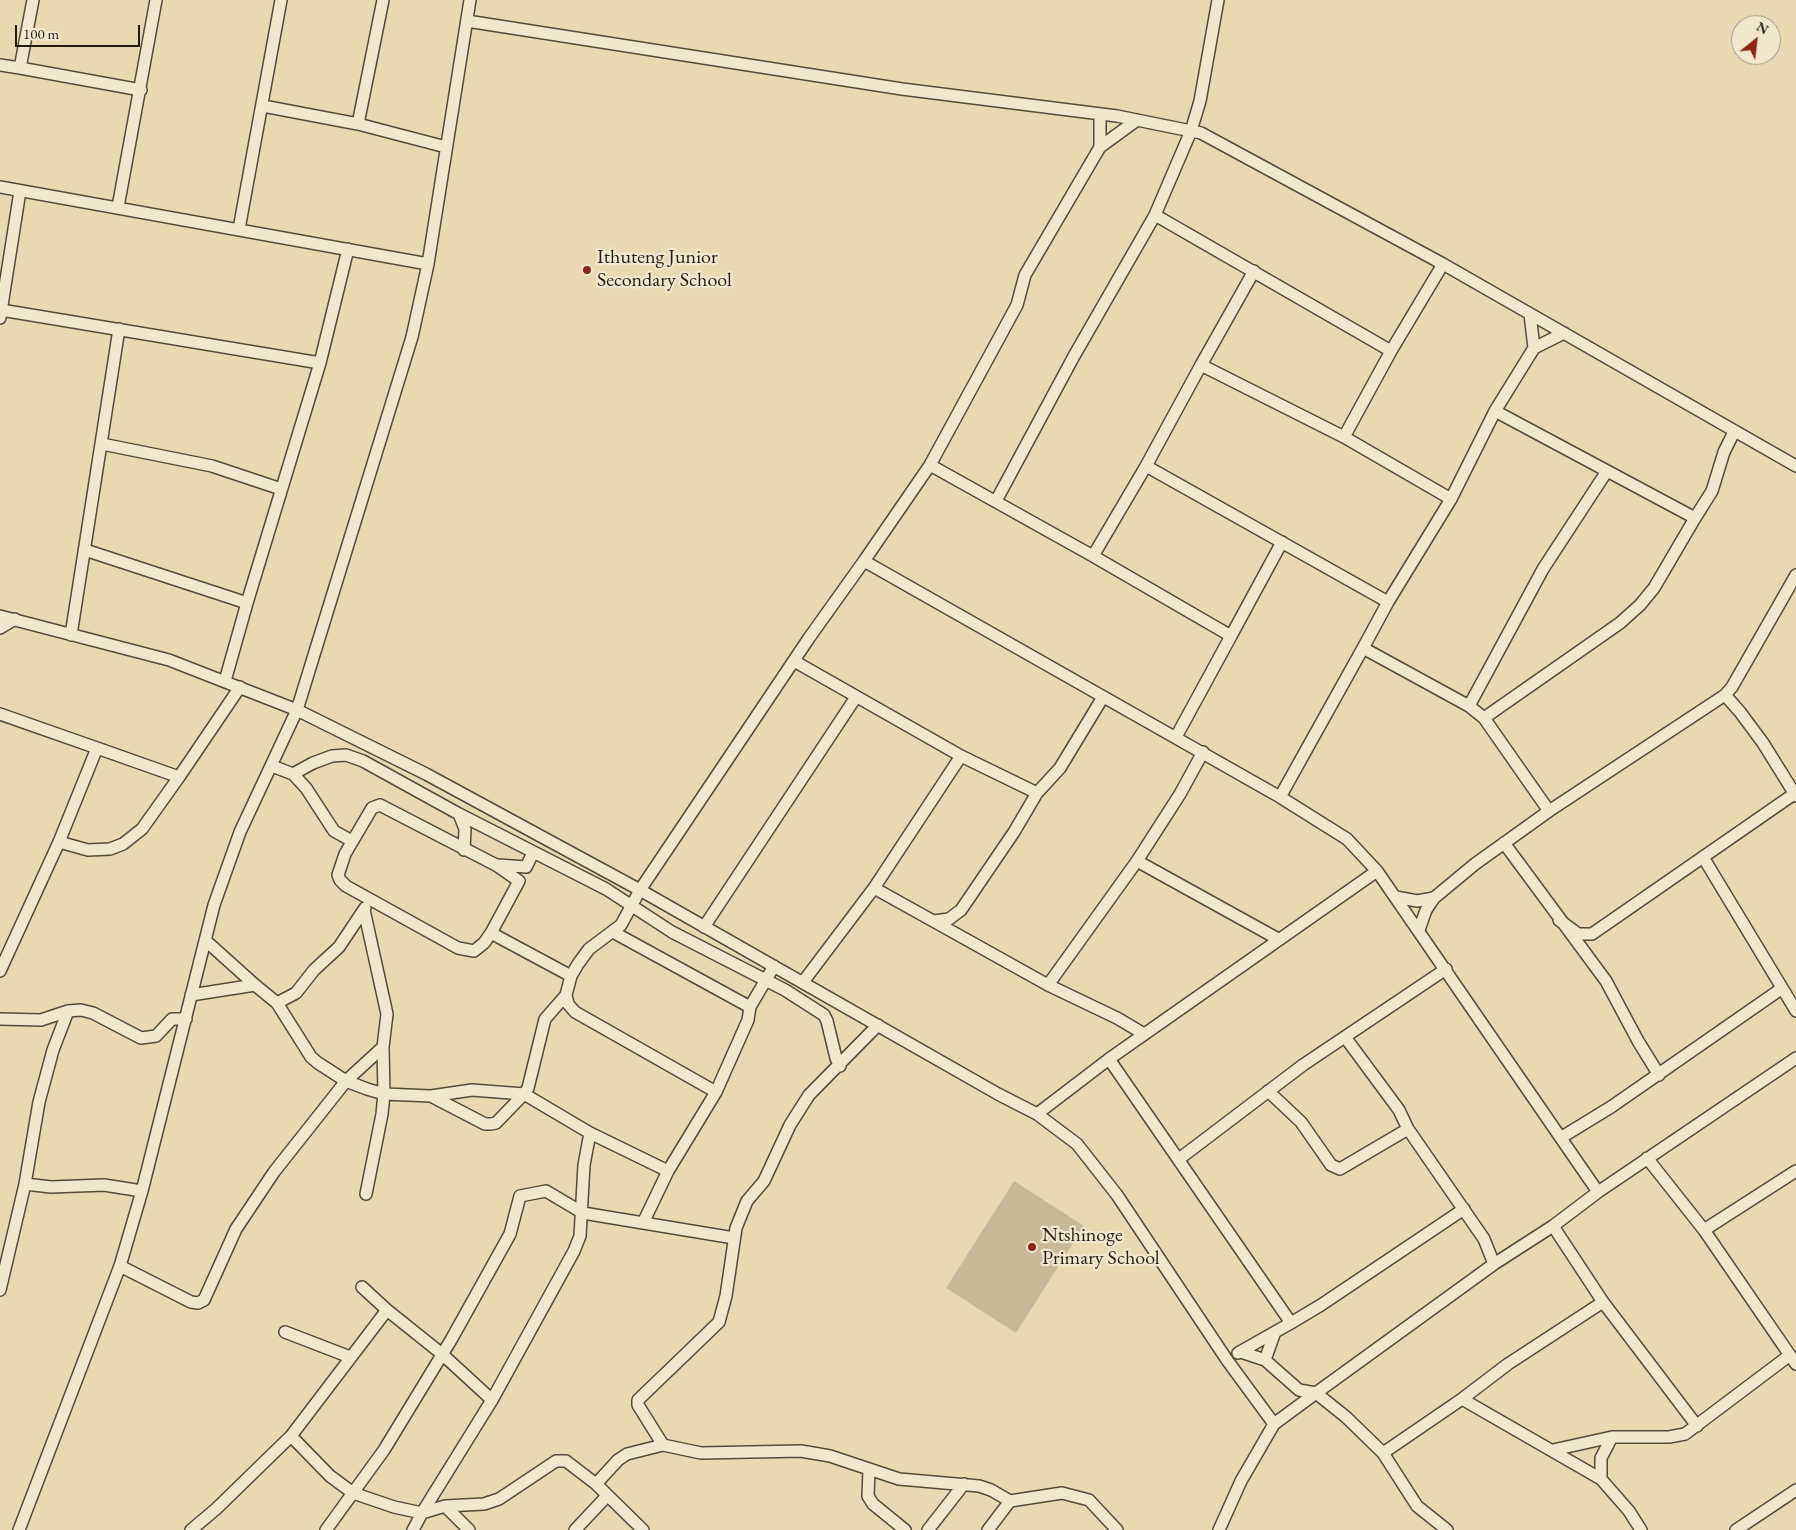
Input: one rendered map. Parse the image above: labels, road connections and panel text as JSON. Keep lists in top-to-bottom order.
{
  "places": ["Ithuteng Junior Secondary School", "Ntshinoge Primary School"],
  "scale_bar": "100 m",
  "north": "top right"
}
